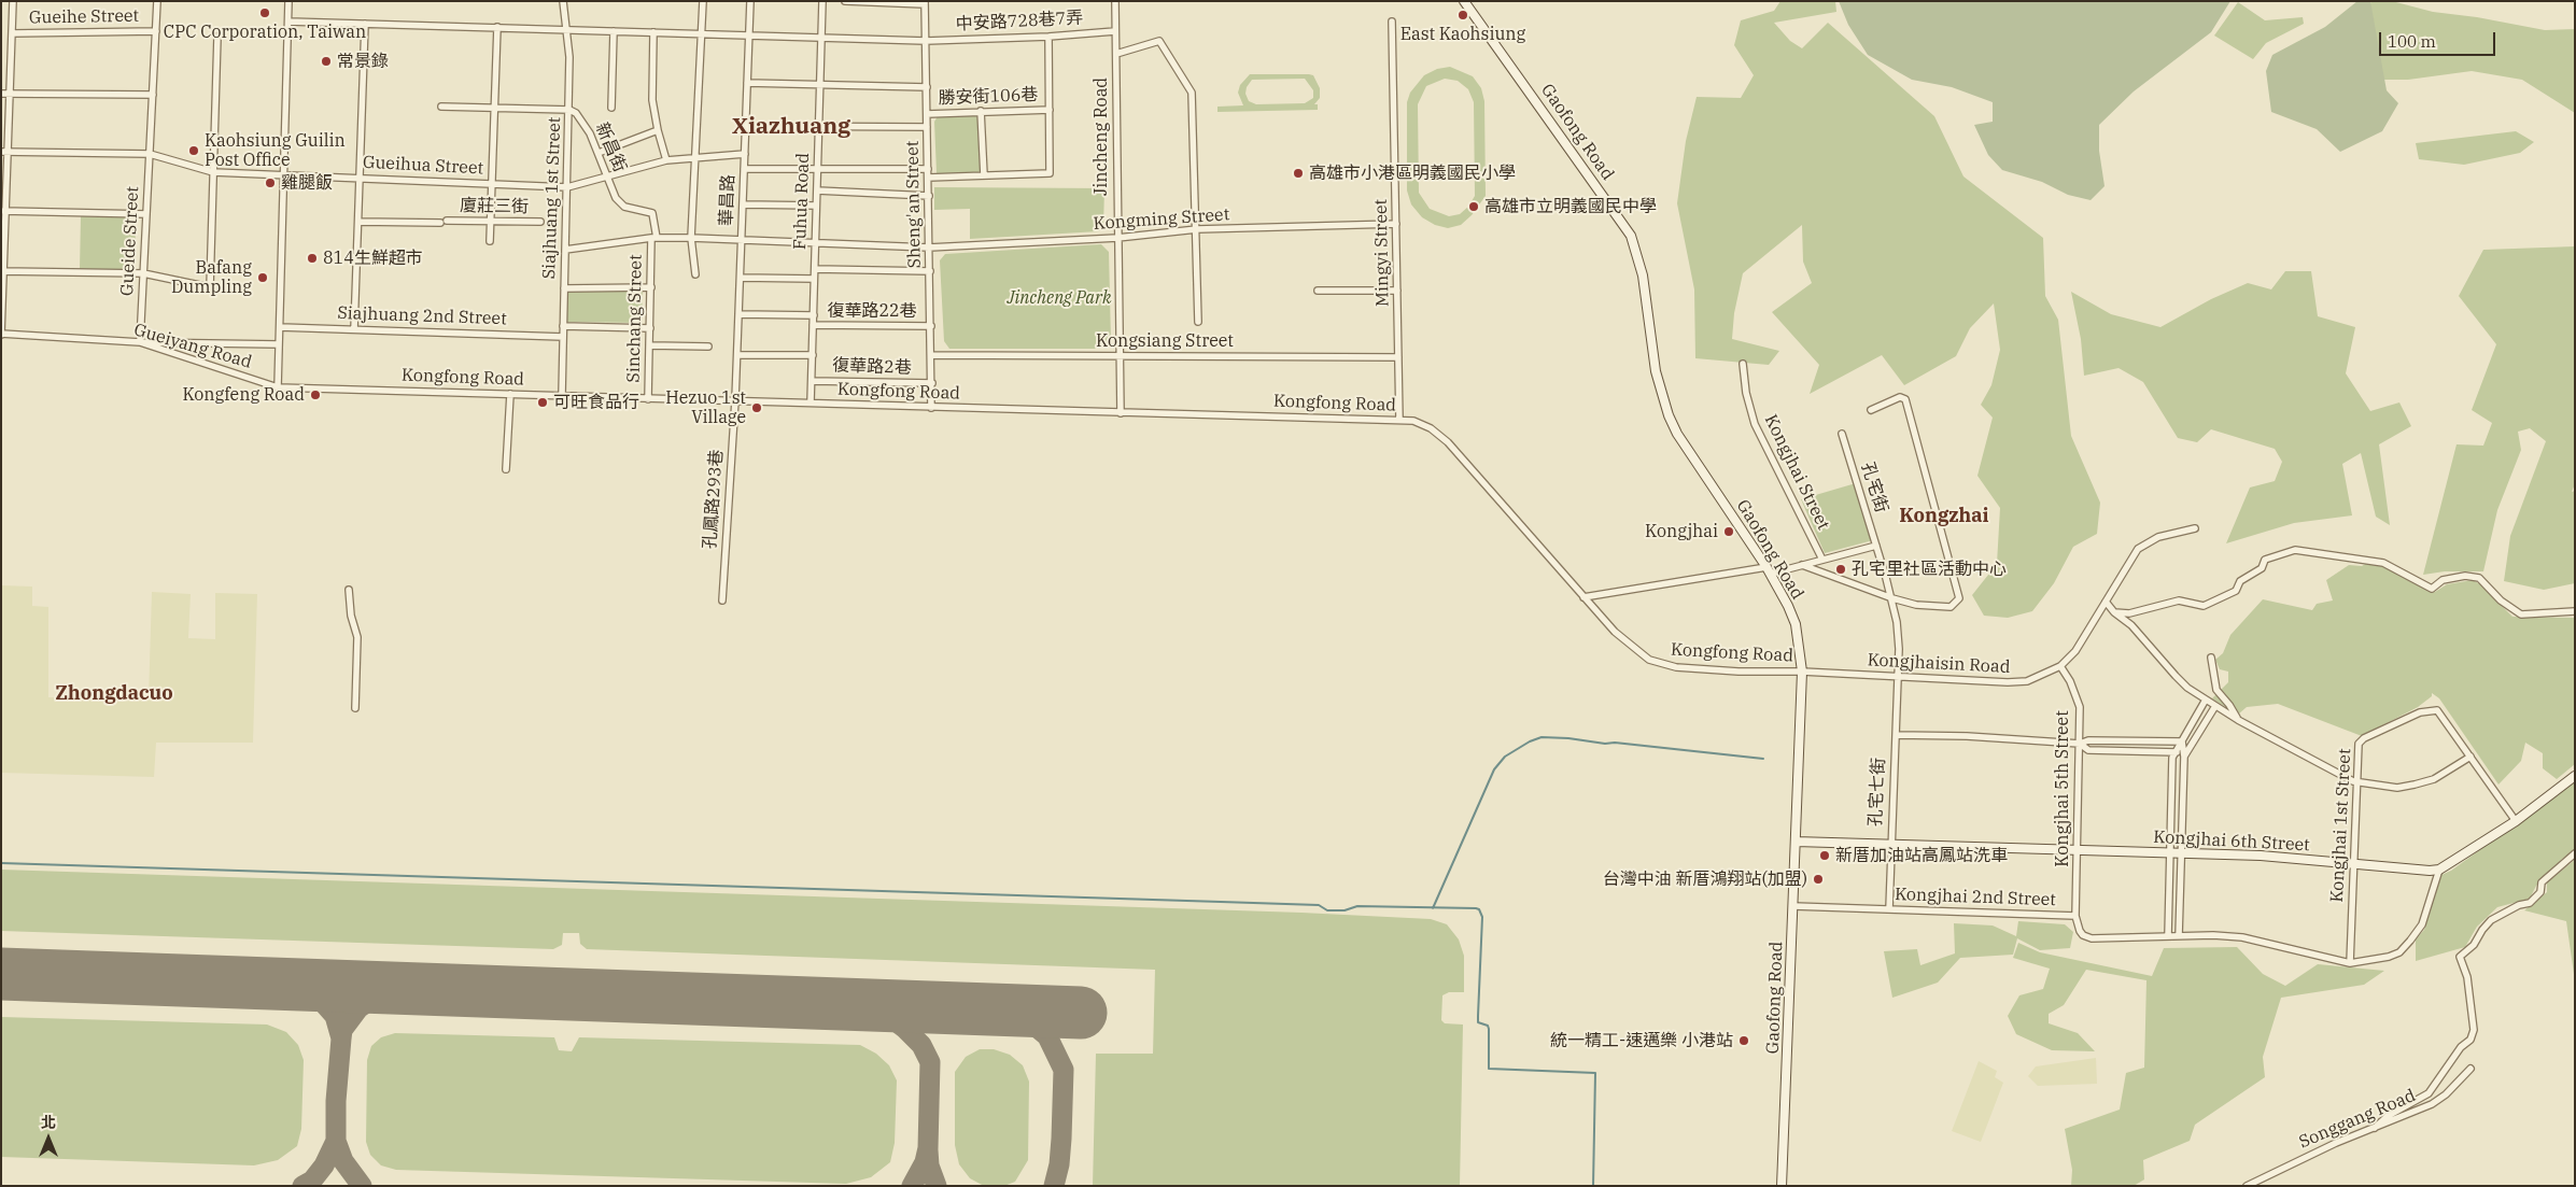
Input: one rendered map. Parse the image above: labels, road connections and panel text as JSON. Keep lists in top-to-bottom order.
{
  "streets": {
    "street": [
      "Gueihe Street",
      "中安路728巷7弄",
      "勝安街106巷",
      "Gaofong Road",
      "Jincheng Road",
      "新昌街",
      "Gueihua Street",
      "Siajhuang 1st Street",
      "華昌路",
      "Fuhua Road",
      "Sheng'an Street",
      "廈莊三街",
      "Kongming Street",
      "Gueide Street",
      "Mingyi Street",
      "復華路22巷",
      "Siajhuang 2nd Street",
      "Sinchang Street",
      "Kongsiang Street",
      "Gueiyang Road",
      "復華路2巷",
      "Kongfong Road",
      "Kongjhai Street",
      "孔宅街",
      "孔鳳路293巷",
      "Kongjhaisin Road",
      "Kongjhai 5th Street",
      "孔宅七街",
      "Kongjhai 1st Street",
      "Kongjhai 6th Street",
      "Kongjhai 2nd Street",
      "Songgang Road"
    ]
  },
  "crossings": [
    ["Gueihe Street", "Gueide Street"],
    ["中安路728巷7弄", "Jincheng Road"],
    ["中安路728巷7弄", "新昌街"],
    ["中安路728巷7弄", "Siajhuang 1st Street"],
    ["中安路728巷7弄", "華昌路"],
    ["中安路728巷7弄", "Fuhua Road"],
    ["中安路728巷7弄", "Sheng'an Street"],
    ["勝安街106巷", "Sheng'an Street"],
    ["Gaofong Road", "Kongfong Road"],
    ["Gaofong Road", "Kongjhaisin Road"],
    ["Gaofong Road", "Kongjhai 6th Street"],
    ["Gaofong Road", "Kongjhai 2nd Street"],
    ["Jincheng Road", "Kongming Street"],
    ["Jincheng Road", "Kongsiang Street"],
    ["Jincheng Road", "Kongfong Road"],
    ["新昌街", "Gueihua Street"],
    ["新昌街", "Siajhuang 1st Street"],
    ["新昌街", "Sinchang Street"],
    ["Gueihua Street", "Siajhuang 1st Street"],
    ["Gueihua Street", "華昌路"],
    ["Gueihua Street", "Gueide Street"],
    ["Siajhuang 1st Street", "Siajhuang 2nd Street"],
    ["Siajhuang 1st Street", "Sinchang Street"],
    ["Siajhuang 1st Street", "Kongfong Road"],
    ["華昌路", "Sinchang Street"],
    ["華昌路", "Kongfong Road"],
    ["華昌路", "孔鳳路293巷"],
    ["Fuhua Road", "Kongming Street"],
    ["Fuhua Road", "復華路22巷"],
    ["Fuhua Road", "Sinchang Street"],
    ["Fuhua Road", "復華路2巷"],
    ["Fuhua Road", "Kongfong Road"],
    ["Sheng'an Street", "Kongming Street"],
    ["Sheng'an Street", "復華路22巷"],
    ["Sheng'an Street", "Kongsiang Street"],
    ["Sheng'an Street", "復華路2巷"],
    ["Sheng'an Street", "Kongfong Road"],
    ["Kongming Street", "Mingyi Street"],
    ["Kongming Street", "Sinchang Street"],
    ["Gueide Street", "Gueiyang Road"],
    ["Mingyi Street", "Kongsiang Street"],
    ["Mingyi Street", "Kongfong Road"],
    ["Sinchang Street", "Kongfong Road"],
    ["Gueiyang Road", "Kongfong Road"],
    ["Kongfong Road", "孔鳳路293巷"],
    ["Kongfong Road", "Kongjhaisin Road"],
    ["孔宅街", "Kongjhaisin Road"],
    ["孔宅街", "孔宅七街"],
    ["Kongjhaisin Road", "Kongjhai 5th Street"],
    ["Kongjhaisin Road", "孔宅七街"],
    ["Kongjhai 5th Street", "Kongjhai 6th Street"],
    ["Kongjhai 5th Street", "Kongjhai 2nd Street"],
    ["孔宅七街", "Kongjhai 6th Street"],
    ["孔宅七街", "Kongjhai 2nd Street"],
    ["Kongjhai 1st Street", "Kongjhai 6th Street"],
    ["Kongjhai 1st Street", "Kongjhai 2nd Street"],
    ["Kongjhai 6th Street", "Kongjhai 2nd Street"]
  ],
  "districts": ["Xiazhuang", "Kongzhai", "Zhongdacuo"],
  "parks": ["Jincheng Park"],
  "places": [
    "CPC Corporation, Taiwan",
    "East Kaohsiung",
    "常景錄",
    "Kaohsiung Guilin Post Office",
    "高雄市小港區明義國民小學",
    "雞腿飯",
    "高雄市立明義國民中學",
    "814生鮮超市",
    "Bafang Dumpling",
    "Kongfeng Road",
    "可旺食品行",
    "Hezuo 1st Village",
    "Kongjhai",
    "孔宅里社區活動中心",
    "新厝加油站高鳳站洗車",
    "台灣中油 新厝鴻翔站(加盟)",
    "統一精工-速邁樂 小港站"
  ],
  "scale_bar": "100 m",
  "north": "top"
}
